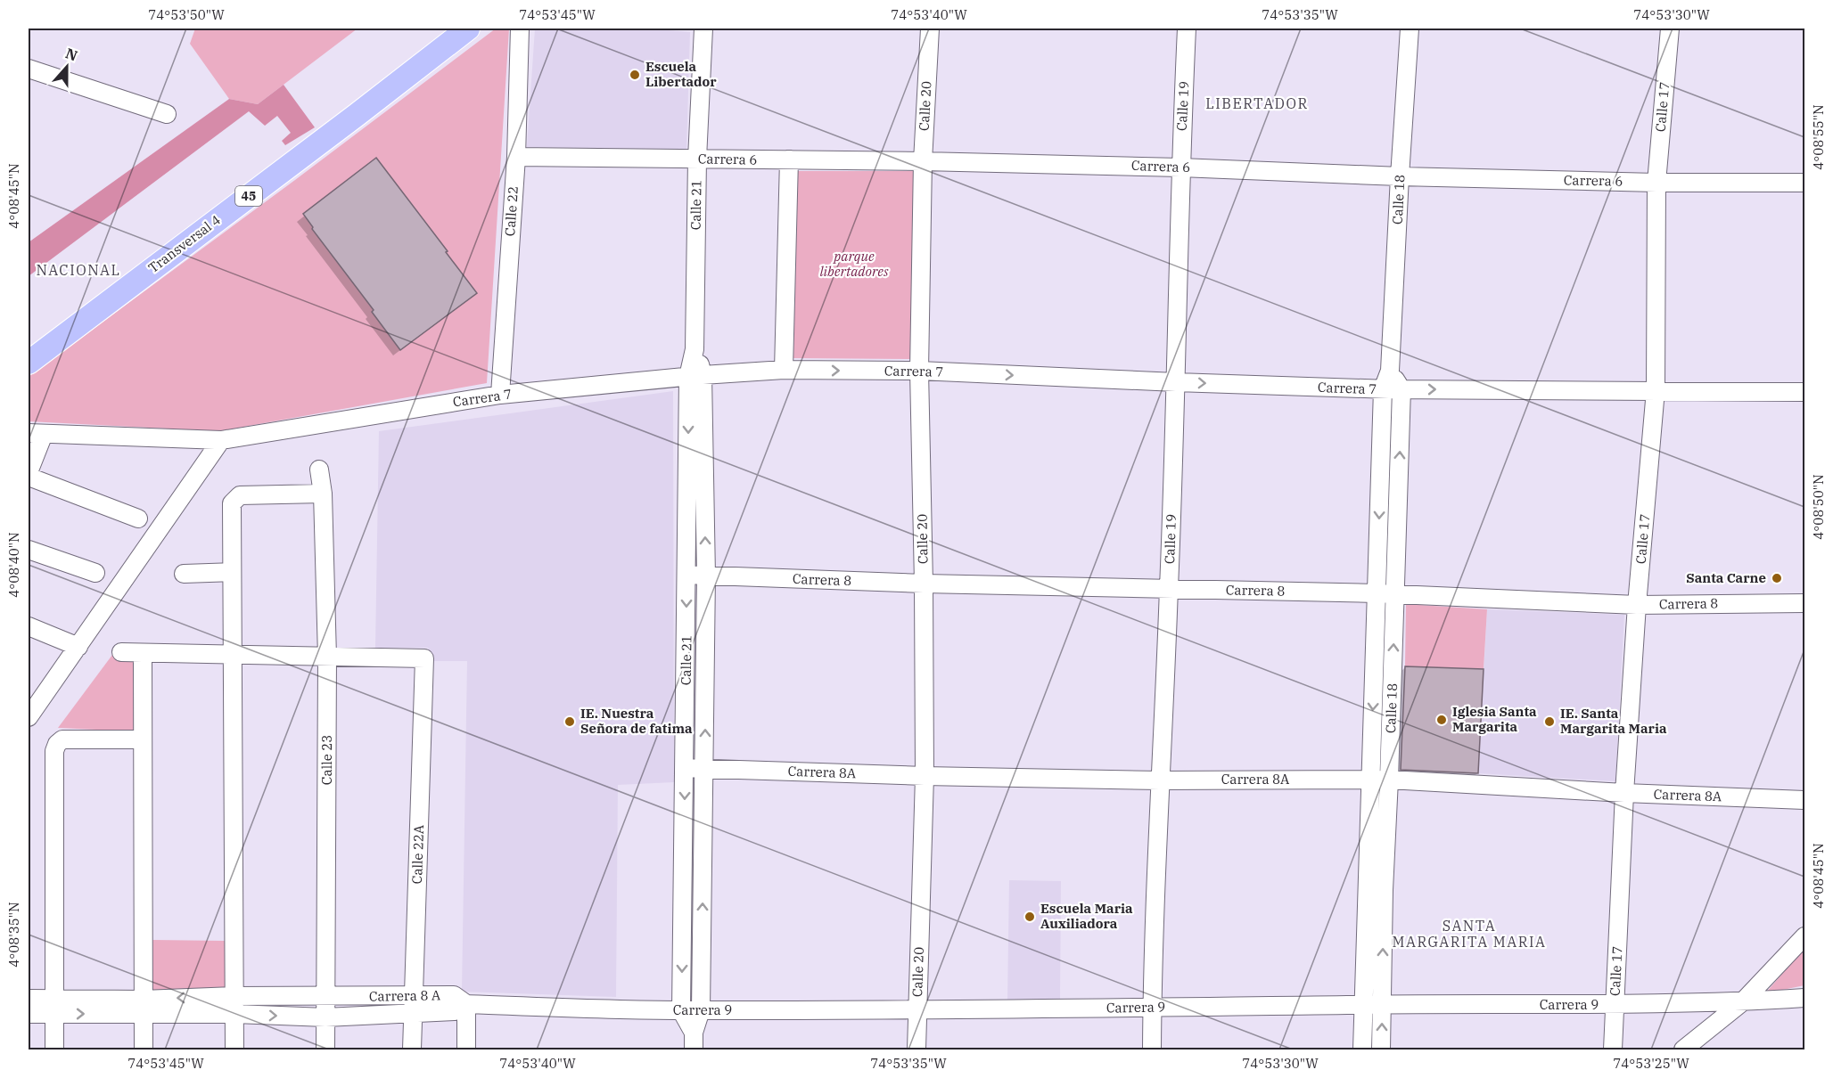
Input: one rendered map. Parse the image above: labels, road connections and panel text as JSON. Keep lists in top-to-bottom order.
{
  "streets": {
    "main road": ["45", "Transversal 4"],
    "street": [
      "Calle 20",
      "Calle 19",
      "Calle 17",
      "Carrera 6",
      "Calle 18",
      "Calle 21",
      "Calle 22",
      "Carrera 7",
      "Carrera 8",
      "Calle 23",
      "Carrera 8A",
      "Calle 22A",
      "Carrera 8 A",
      "Carrera 9"
    ]
  },
  "crossings": [
    ["Calle 20", "Carrera 6"],
    ["Calle 20", "Carrera 7"],
    ["Calle 20", "Carrera 8"],
    ["Calle 20", "Carrera 8A"],
    ["Calle 20", "Carrera 9"],
    ["Calle 19", "Carrera 6"],
    ["Calle 19", "Carrera 7"],
    ["Calle 19", "Carrera 8"],
    ["Calle 19", "Carrera 8A"],
    ["Calle 19", "Carrera 9"],
    ["Calle 17", "Carrera 6"],
    ["Calle 17", "Carrera 7"],
    ["Calle 17", "Carrera 8"],
    ["Calle 17", "Carrera 8A"],
    ["Calle 17", "Carrera 9"],
    ["Carrera 6", "Calle 18"],
    ["Carrera 6", "Calle 21"],
    ["Carrera 6", "Calle 22"],
    ["Calle 18", "Carrera 7"],
    ["Calle 18", "Carrera 8"],
    ["Calle 18", "Carrera 8A"],
    ["Calle 18", "Carrera 9"],
    ["Calle 21", "Carrera 7"],
    ["Calle 21", "Carrera 8"],
    ["Calle 21", "Carrera 8A"],
    ["Calle 21", "Carrera 9"],
    ["Calle 22", "Carrera 7"],
    ["Calle 23", "Calle 22A"],
    ["Calle 23", "Carrera 8 A"],
    ["Calle 22A", "Carrera 8 A"],
    ["Carrera 8 A", "Carrera 9"]
  ],
  "one_way": ["Carrera 7"],
  "districts": ["LIBERTADOR", "NACIONAL", "SANTA MARGARITA MARIA"],
  "parks": ["parque libertadores"],
  "places": [
    "Escuela Libertador",
    "Santa Carne",
    "Iglesia Santa Margarita",
    "IE. Nuestra Señora de fatima",
    "IE. Santa Margarita Maria",
    "Escuela Maria Auxiliadora"
  ],
  "north": "top",
  "coordinates": [
    "74°53'50\"W",
    "74°53'45\"W",
    "74°53'40\"W",
    "74°53'35\"W",
    "74°53'30\"W",
    "4°08'55\"N",
    "4°08'45\"N",
    "4°08'50\"N",
    "4°08'40\"N",
    "4°08'35\"N",
    "74°53'25\"W"
  ]
}
